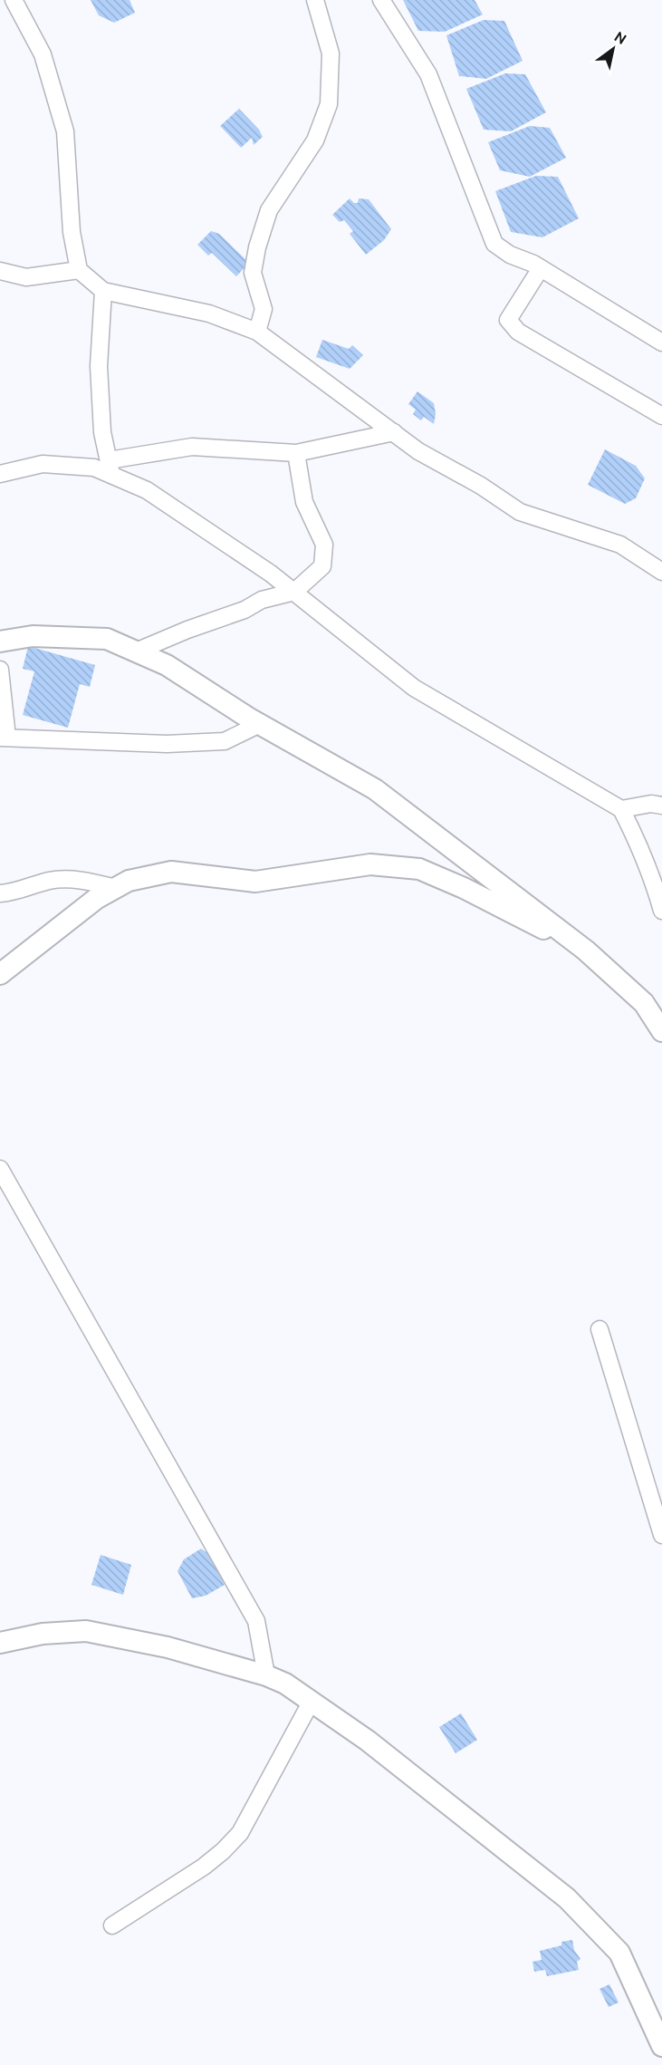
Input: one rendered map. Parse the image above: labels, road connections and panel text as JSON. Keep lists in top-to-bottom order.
{
  "north": "top right"
}
